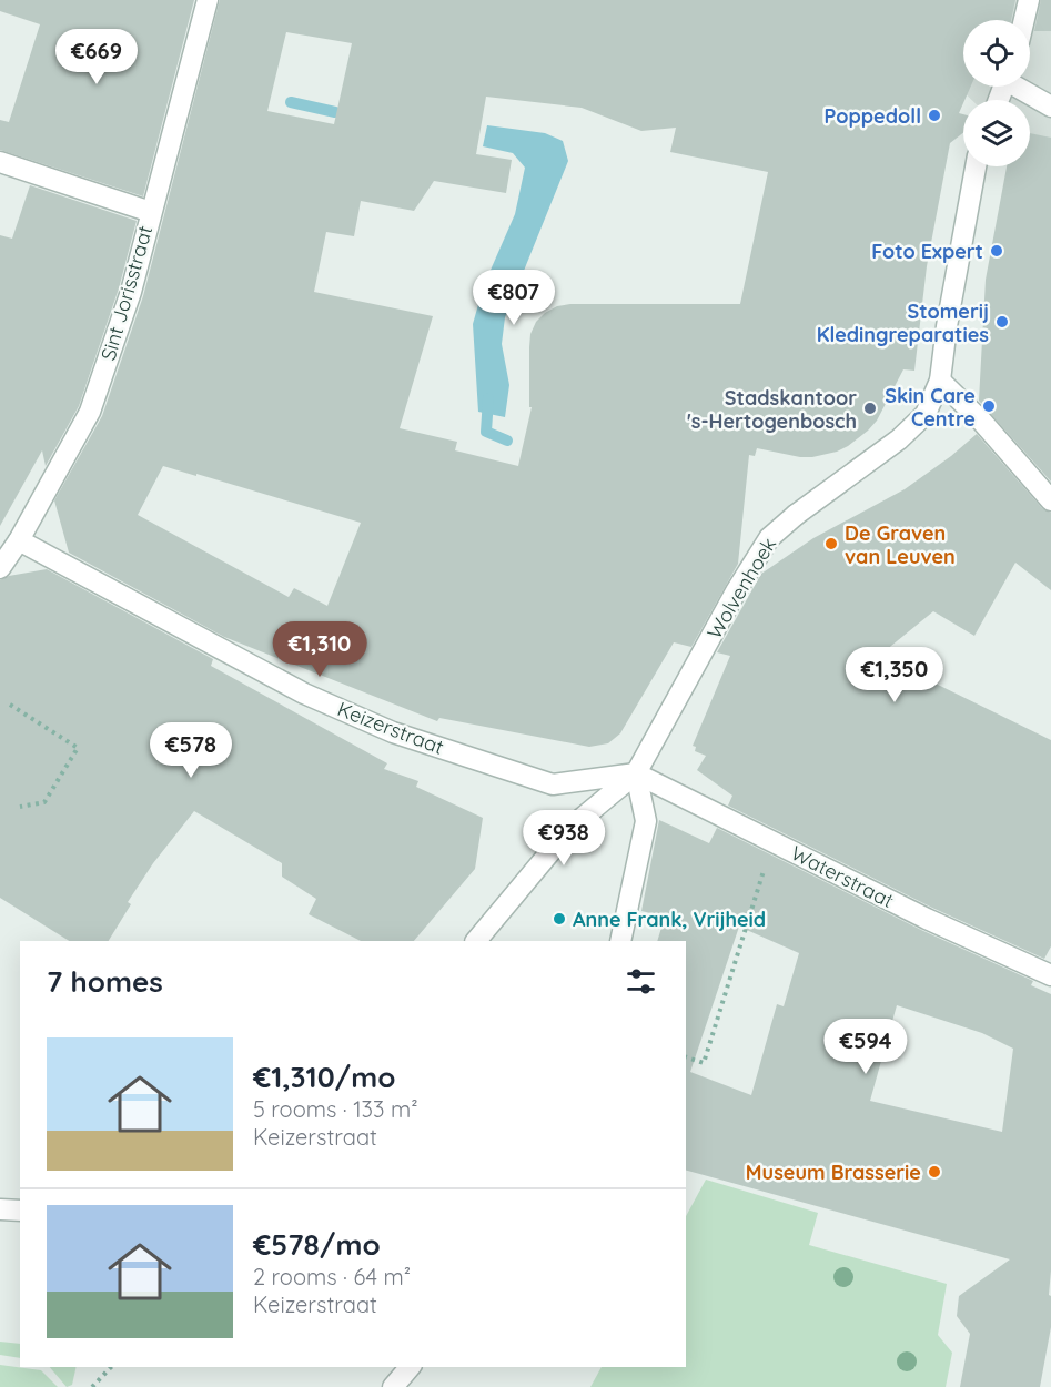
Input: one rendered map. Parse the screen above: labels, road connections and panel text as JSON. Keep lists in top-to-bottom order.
{
  "streets": {
    "street": [
      "Sint Jorisstraat",
      "Wolvenhoek",
      "Keizerstraat",
      "Waterstraat"
    ]
  },
  "crossings": [
    ["Sint Jorisstraat", "Keizerstraat"],
    ["Wolvenhoek", "Keizerstraat"],
    ["Wolvenhoek", "Waterstraat"],
    ["Keizerstraat", "Waterstraat"]
  ],
  "places": [
    "Poppedoll",
    "Foto Expert",
    "Stomerij Kledingreparaties",
    "Skin Care Centre",
    "Stadskantoor 's-Hertogenbosch",
    "De Graven van Leuven",
    "Anne Frank, Vrijheid",
    "Museum Brasserie"
  ],
  "page": {
    "price": [
      "€669",
      "€807",
      "€1,310",
      "€1,350",
      "€578",
      "€938",
      "€594"
    ],
    "heading": "7 homes",
    "list": [
      {
        "name": "€1,310/mo",
        "note": "5 rooms · 133 m² · Keizerstraat"
      },
      {
        "name": "€578/mo",
        "note": "2 rooms · 64 m² · Keizerstraat"
      }
    ]
  }
}
